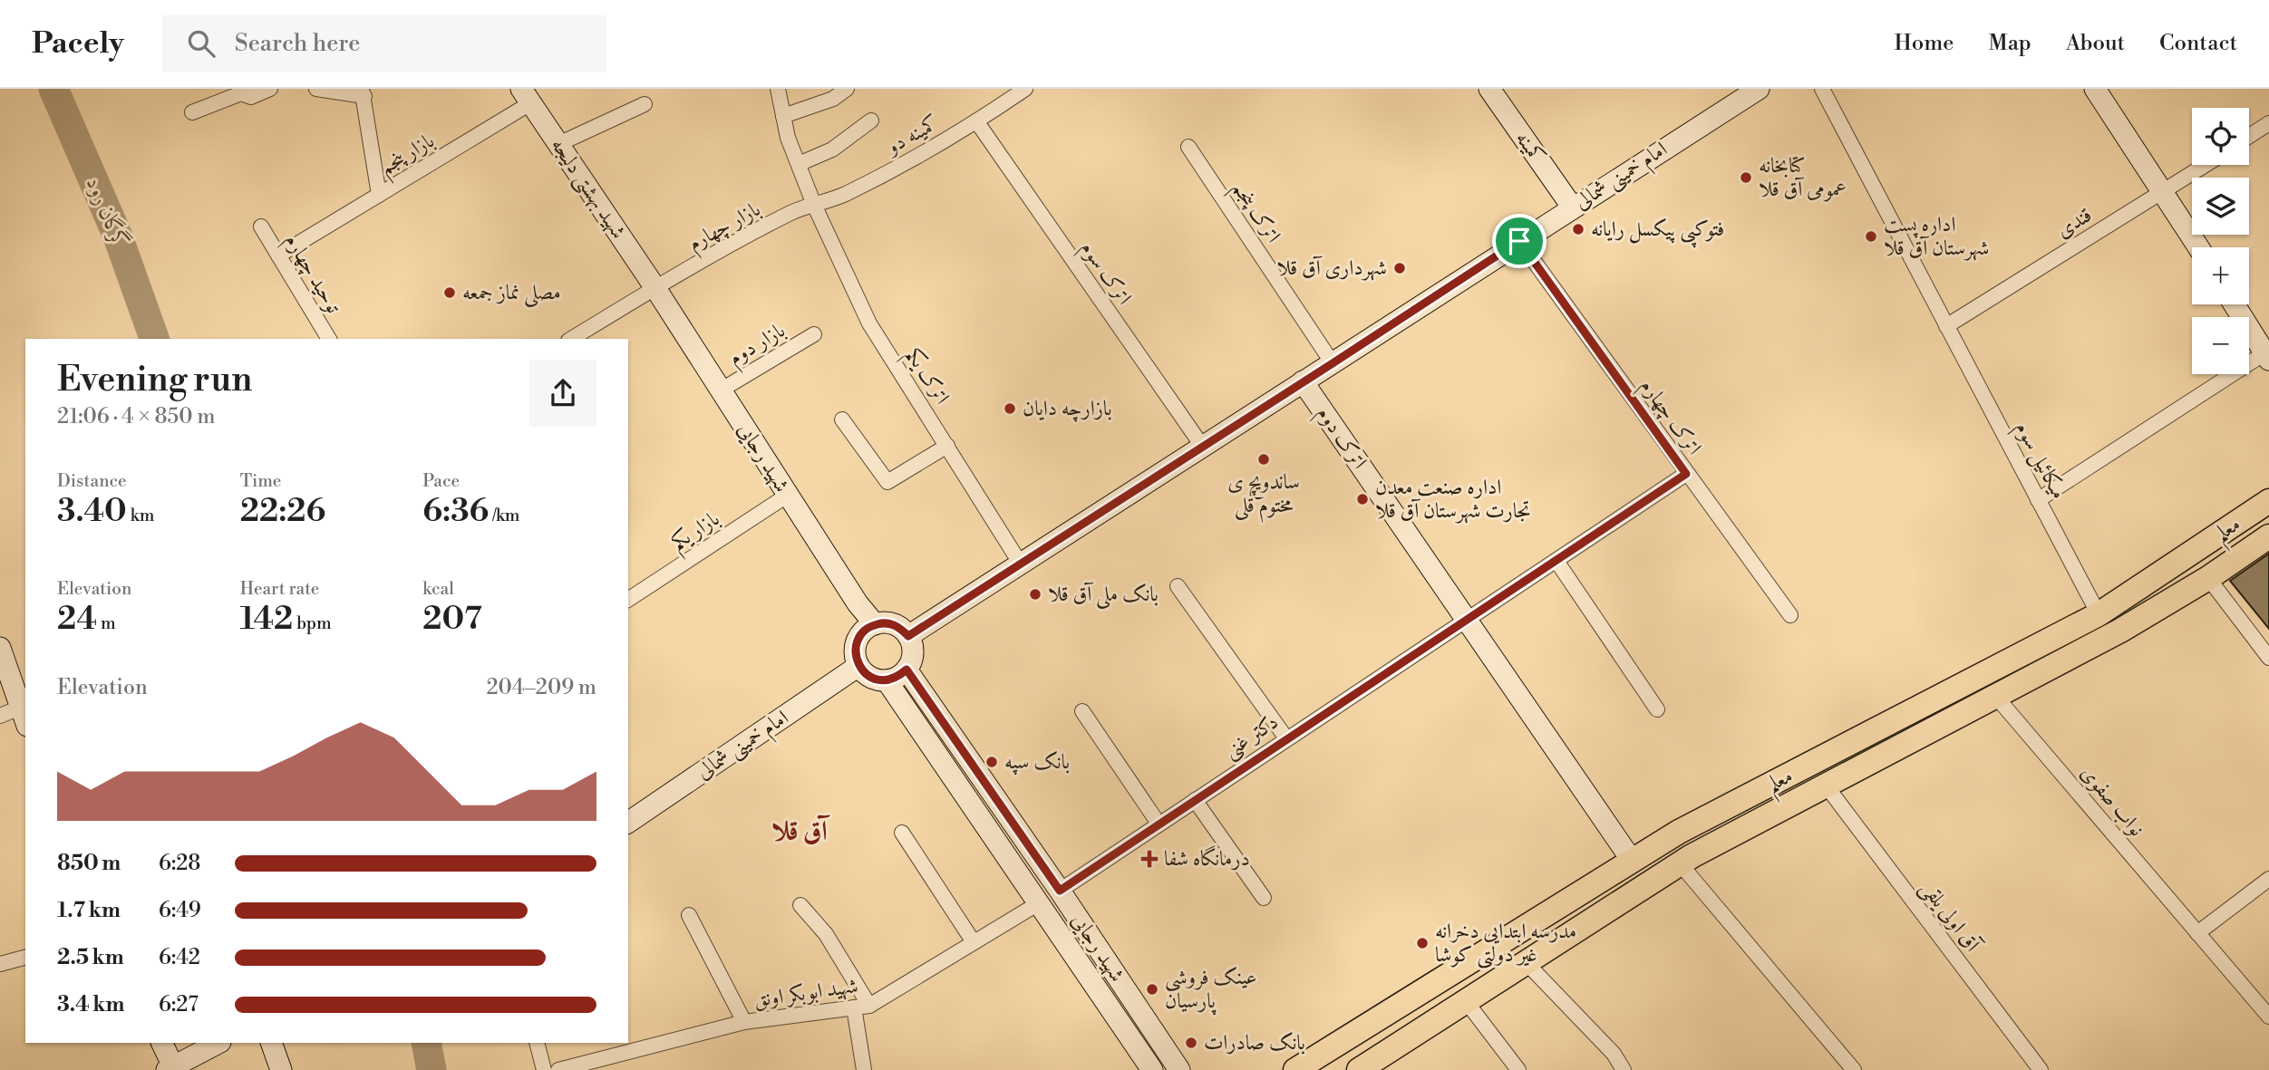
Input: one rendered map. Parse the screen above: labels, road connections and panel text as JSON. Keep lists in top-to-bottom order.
{
  "streets": {
    "main road": [
      "کمینه",
      "امام خمینی شمالی",
      "شهید بهشتی دلیجه",
      "اترک دوم",
      "شهید رجایی",
      "معلم"
    ],
    "street": [
      "کمینه دو",
      "بازار پنجم",
      "اترک پنجم",
      "قندی",
      "بازار چهارم",
      "اترک سوم",
      "توحید چهارم",
      "بازار دوم",
      "اترک یکم",
      "اترک چهارم",
      "میکائیل سوم",
      "بازار یکم",
      "دکتر غنی",
      "نواب صفوی",
      "آق اولی یلقی",
      "شهید ابوبکر اونق"
    ]
  },
  "crossings": [
    ["کمینه دو", "بازار چهارم"],
    ["کمینه دو", "اترک سوم"],
    ["کمینه دو", "اترک یکم"],
    ["کمینه", "امام خمینی شمالی"],
    ["بازار پنجم", "شهید بهشتی دلیجه"],
    ["بازار پنجم", "توحید چهارم"],
    ["امام خمینی شمالی", "اترک پنجم"],
    ["امام خمینی شمالی", "اترک سوم"],
    ["امام خمینی شمالی", "اترک یکم"],
    ["امام خمینی شمالی", "اترک چهارم"],
    ["امام خمینی شمالی", "اترک دوم"],
    ["امام خمینی شمالی", "شهید رجایی"],
    ["شهید بهشتی دلیجه", "بازار چهارم"],
    ["شهید بهشتی دلیجه", "شهید رجایی"],
    ["قندی", "میکائیل سوم"],
    ["بازار چهارم", "اترک یکم"],
    ["بازار چهارم", "شهید رجایی"],
    ["بازار دوم", "شهید رجایی"],
    ["اترک چهارم", "دکتر غنی"],
    ["اترک دوم", "معلم"],
    ["اترک دوم", "دکتر غنی"],
    ["شهید رجایی", "بازار یکم"],
    ["شهید رجایی", "دکتر غنی"],
    ["شهید رجایی", "شهید ابوبکر اونق"],
    ["میکائیل سوم", "معلم"],
    ["معلم", "نواب صفوی"],
    ["معلم", "آق اولی یلقی"]
  ],
  "districts": ["آق قلا"],
  "water": ["گرگان رود"],
  "places": {
    "other": [
      "کتابخانه عمومی آق قلا",
      "فتوکپی پیکسل رایانه",
      "اداره پست شهرستان آق قلا",
      "شهرداری آق قلا",
      "مصلی نماز جمعه",
      "بازارچه دایان",
      "ساندویچ ی مختوم قلی",
      "اداره صنعت معدن تجارت شهرستان آق قلا",
      "بانک ملی آق قلا",
      "بانک سپه",
      "مدرسه ابتدایی دخرانه غیر دولتی کوشا",
      "عینک فروشی پارسیان",
      "بانک صادرات"
    ],
    "health": ["درمانگاه شفا"]
  },
  "page": {
    "header": "Pacely",
    "search": "Search here",
    "nav": [
      "Home",
      "Map",
      "About",
      "Contact"
    ],
    "map_buttons": ["+", "−"],
    "heading": ["Evening run", "21:06 · 4 × 850 m"],
    "stats": [
      ["Distance", "3.40 km"],
      ["Time", "22:26"],
      ["Pace", "6:36 /km"],
      ["Elevation", "24 m"],
      ["Heart rate", "142 bpm"],
      ["kcal", "207"]
    ],
    "chart": ["Elevation", "204–209 m"],
    "list": [
      {
        "name": "850 m",
        "note": "6:28"
      },
      {
        "name": "1.7 km",
        "note": "6:49"
      },
      {
        "name": "2.5 km",
        "note": "6:42"
      },
      {
        "name": "3.4 km",
        "note": "6:27"
      }
    ]
  }
}
